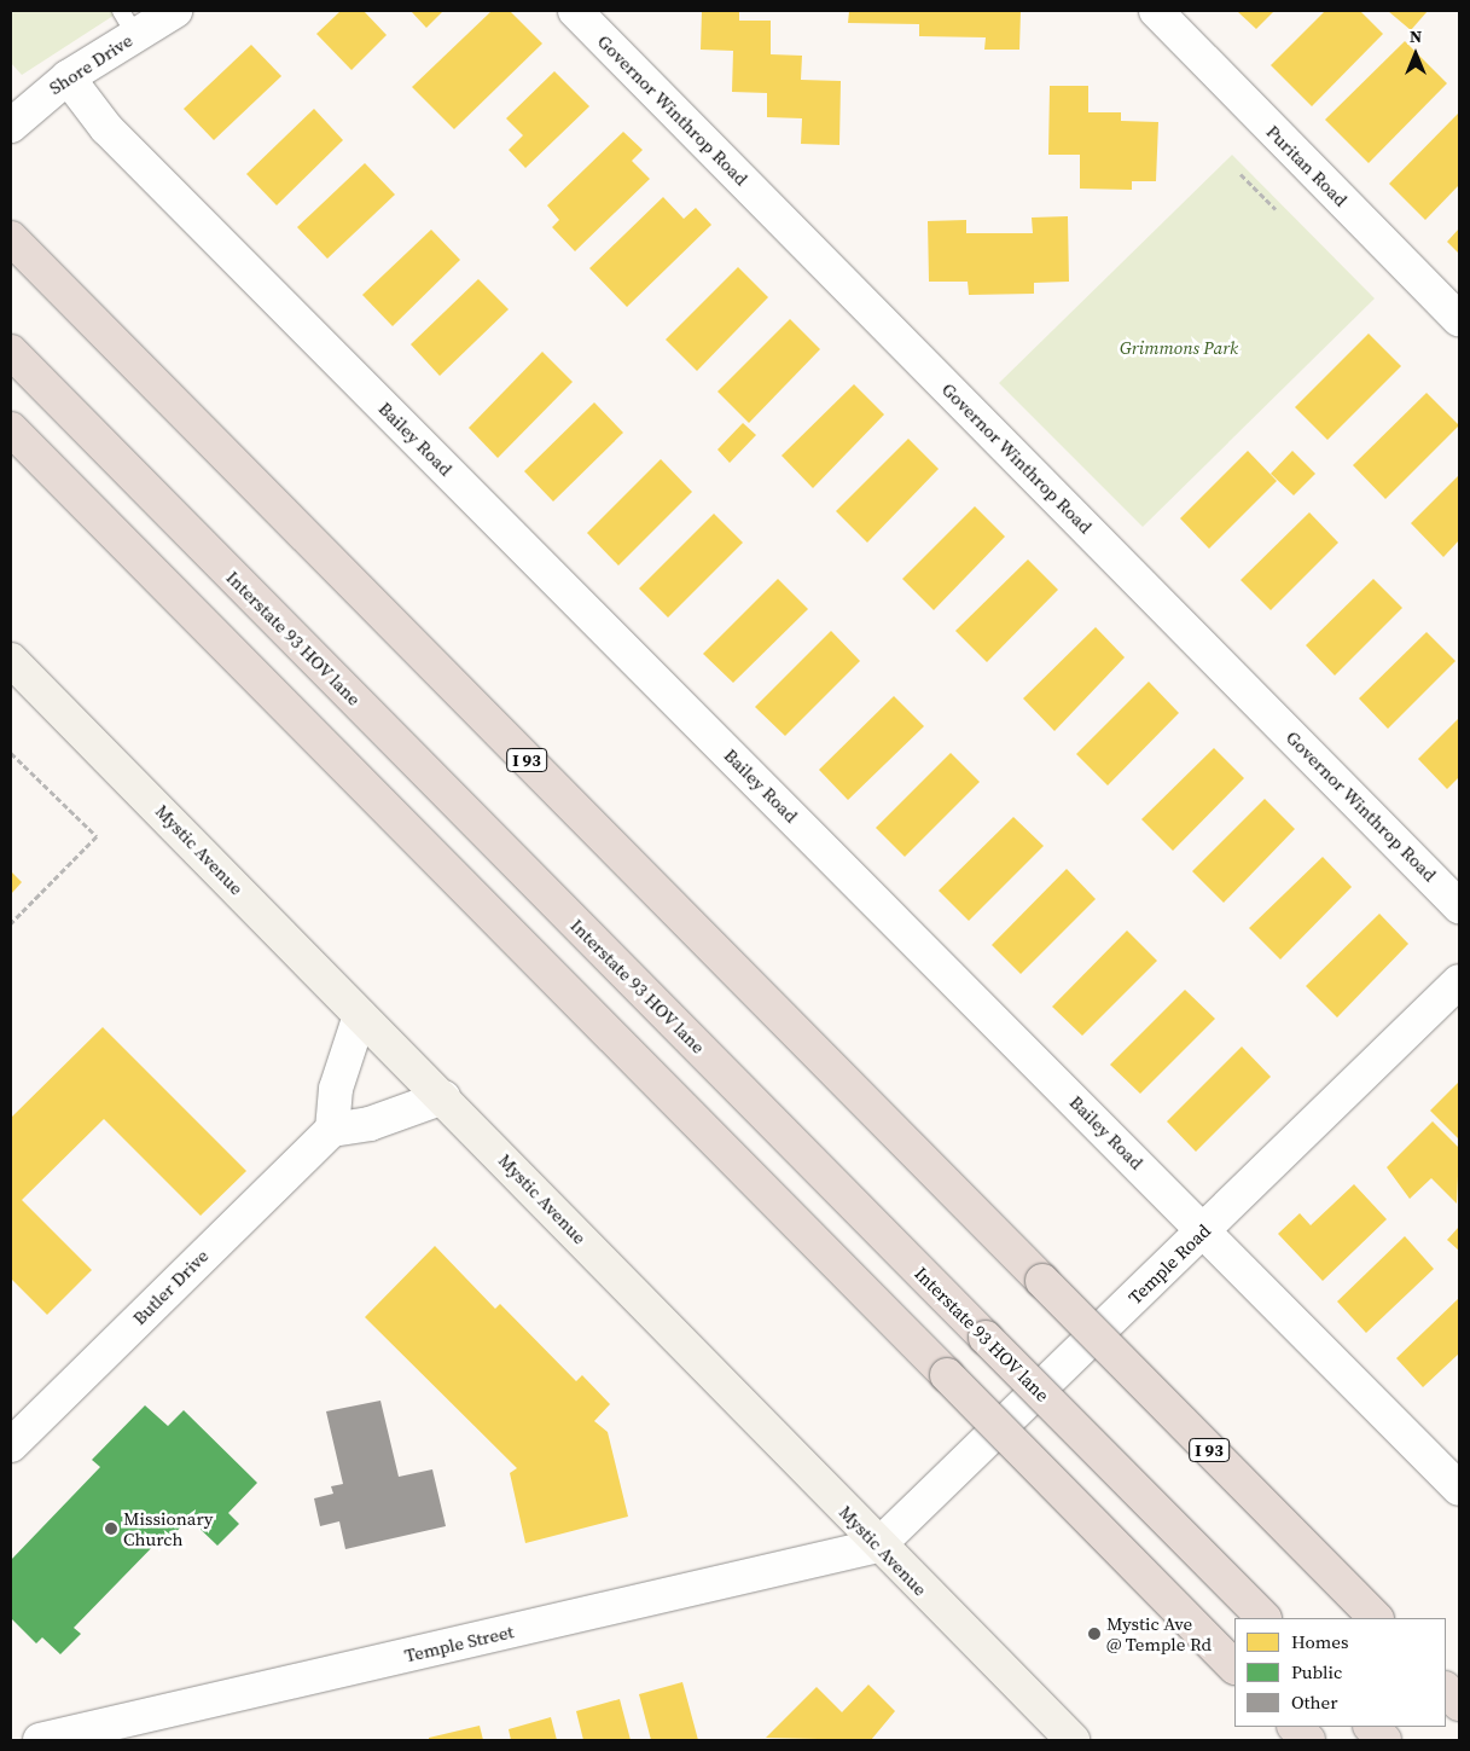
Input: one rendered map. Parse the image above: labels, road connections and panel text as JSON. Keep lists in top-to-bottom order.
{
  "streets": {
    "highway": ["Interstate 93 HOV lane", "I 93"],
    "main road": ["Mystic Avenue"],
    "street": [
      "Shore Drive",
      "Governor Winthrop Road",
      "Puritan Road",
      "Bailey Road",
      "Temple Road",
      "Butler Drive",
      "Temple Street"
    ]
  },
  "crossings": [
    ["Shore Drive", "Bailey Road"],
    ["Bailey Road", "Temple Road"],
    ["Mystic Avenue", "Temple Road"],
    ["Mystic Avenue", "Temple Street"],
    ["Temple Road", "Temple Street"]
  ],
  "parks": ["Grimmons Park"],
  "places": ["Missionary Church", "Mystic Ave @ Temple Rd"],
  "legend": ["Homes", "Public", "Other"],
  "north": "top"
}
